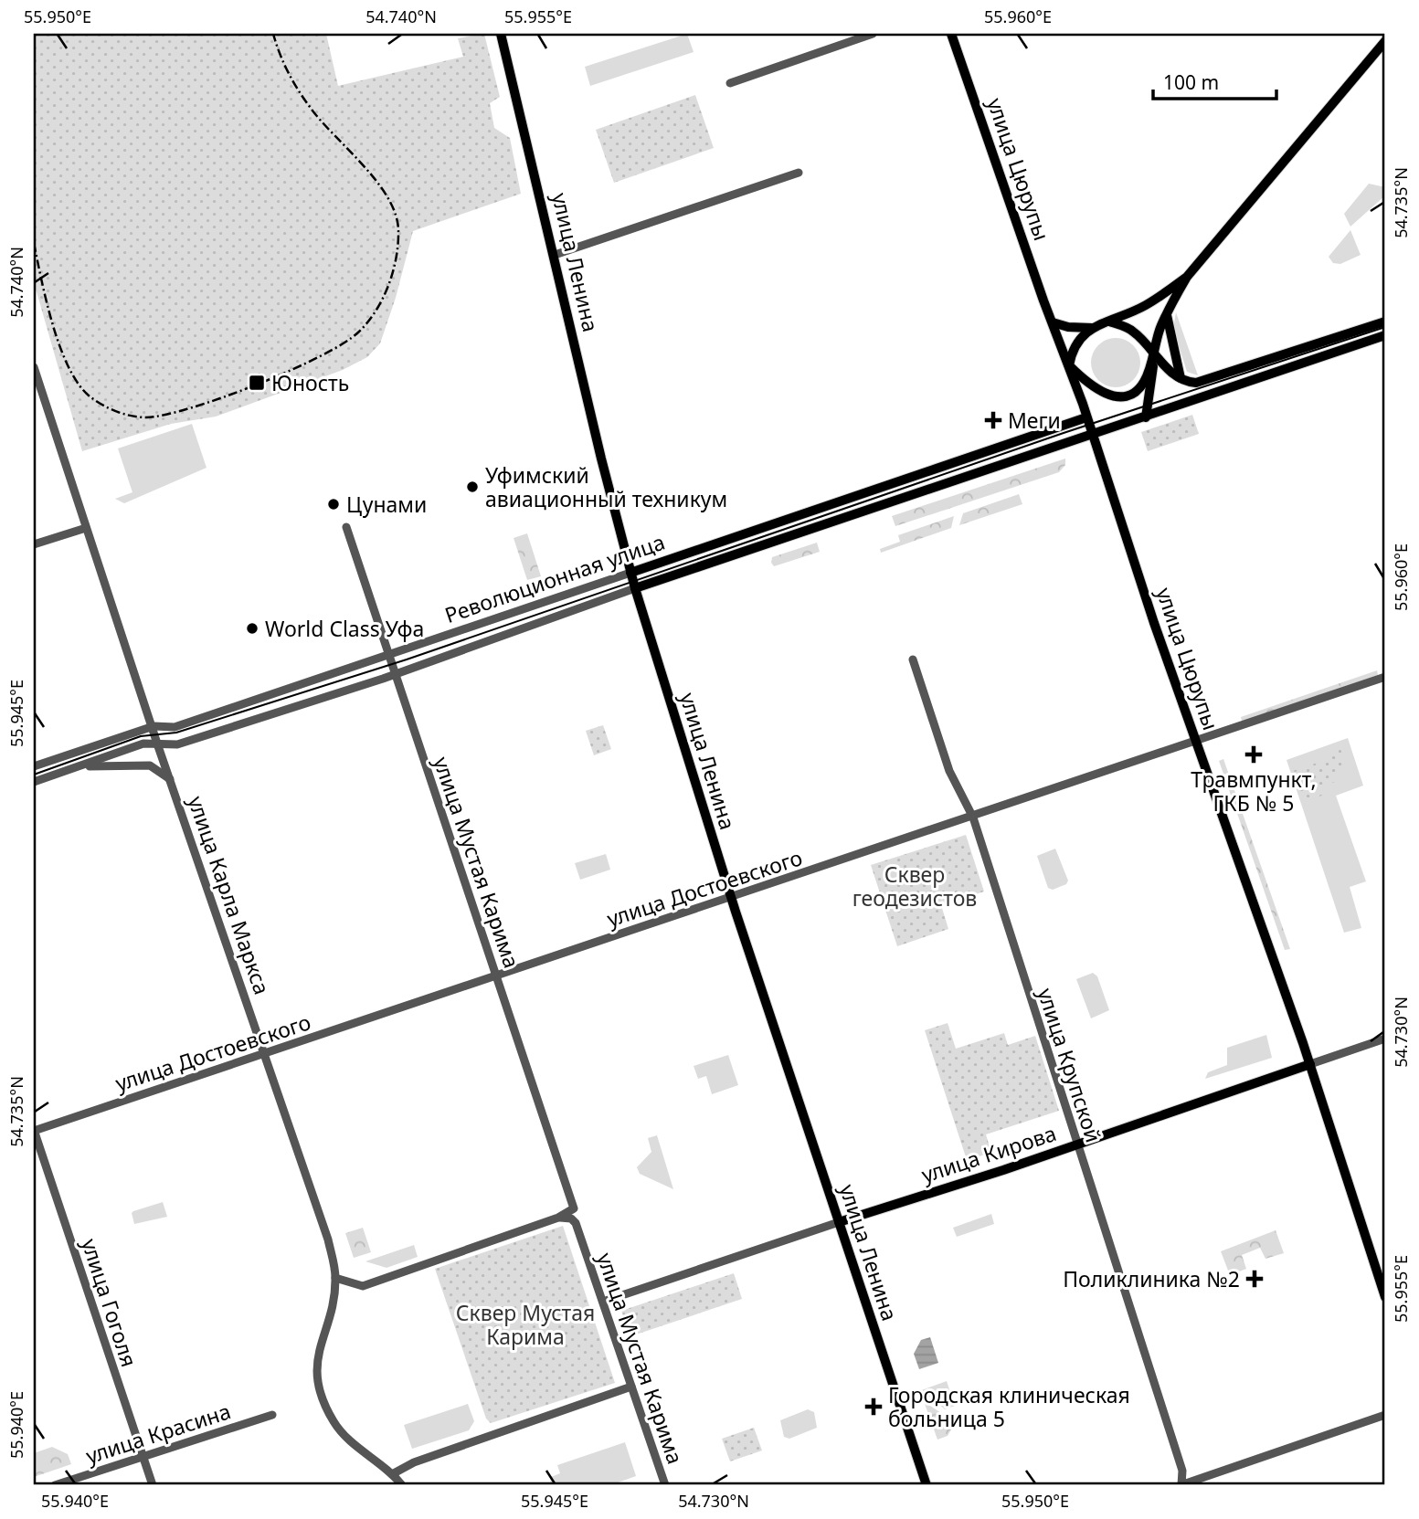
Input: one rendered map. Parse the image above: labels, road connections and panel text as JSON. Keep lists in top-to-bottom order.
{
  "streets": {
    "main road": [
      "улица Цюрупы",
      "улица Ленина",
      "Революционная улица",
      "улица Кирова"
    ],
    "street": [
      "улица Мустая Карима",
      "улица Достоевского",
      "улица Карла Маркса",
      "улица Крупской",
      "улица Гоголя",
      "улица Красина"
    ]
  },
  "crossings": [
    ["улица Цюрупы", "Революционная улица"],
    ["улица Цюрупы", "улица Достоевского"],
    ["улица Цюрупы", "улица Кирова"],
    ["улица Ленина", "Революционная улица"],
    ["улица Ленина", "улица Достоевского"],
    ["улица Ленина", "улица Кирова"],
    ["Революционная улица", "улица Мустая Карима"],
    ["Революционная улица", "улица Карла Маркса"],
    ["улица Мустая Карима", "улица Достоевского"],
    ["улица Мустая Карима", "улица Кирова"],
    ["улица Достоевского", "улица Карла Маркса"],
    ["улица Достоевского", "улица Крупской"],
    ["улица Достоевского", "улица Гоголя"],
    ["улица Крупской", "улица Кирова"],
    ["улица Гоголя", "улица Красина"]
  ],
  "parks": ["Сквер геодезистов", "Сквер Мустая Карима"],
  "places": {
    "transit": ["Юность"],
    "health": [
      "Меги",
      "Травмпункт, ГКБ № 5",
      "Поликлиника №2",
      "Городская клиническая больница 5"
    ],
    "other": ["Уфимский авиационный техникум", "Цунами", "World Class Уфа"]
  },
  "scale_bar": "100 m",
  "coordinates": [
    "55.950°E",
    "54.740°N",
    "55.955°E",
    "55.960°E",
    "54.735°N",
    "55.945°E",
    "54.730°N",
    "55.940°E"
  ]
}
